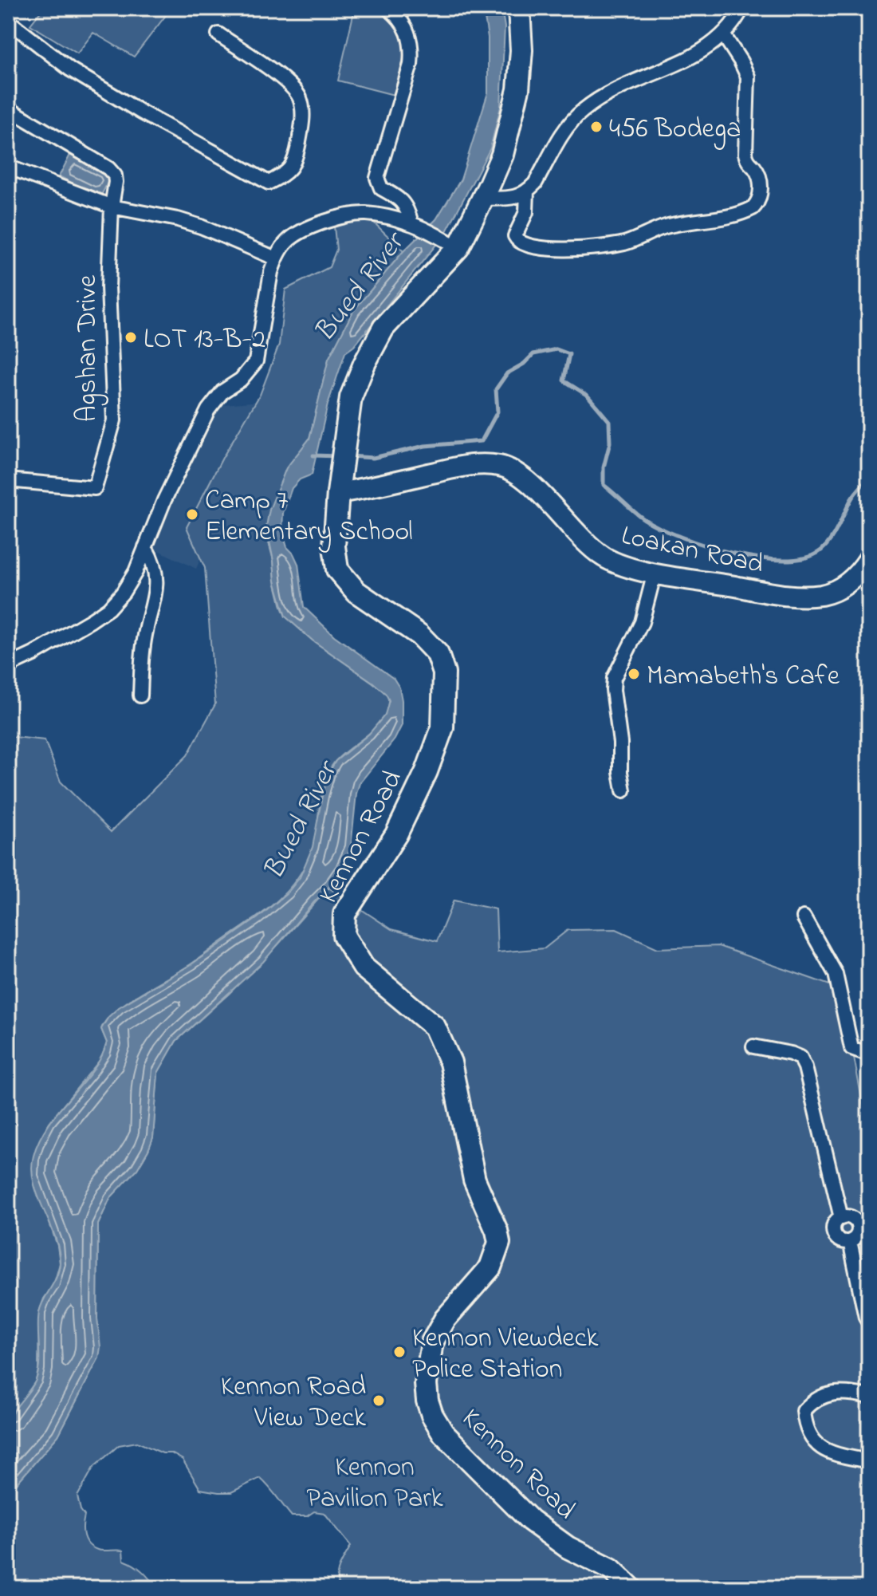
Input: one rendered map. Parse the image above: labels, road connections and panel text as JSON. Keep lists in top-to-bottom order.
{
  "streets": {
    "highway": ["Kennon Road"],
    "main road": ["Loakan Road"],
    "street": ["Agshan Drive"]
  },
  "crossings": [
    ["Loakan Road", "Kennon Road"]
  ],
  "water": ["Bued River"],
  "parks": ["Kennon Pavilion Park"],
  "places": [
    "456 Bodega",
    "LOT 13-B-2",
    "Camp 7 Elementary School",
    "Mamabeth's Cafe",
    "Kennon Viewdeck Police Station",
    "Kennon Road View Deck"
  ]
}
